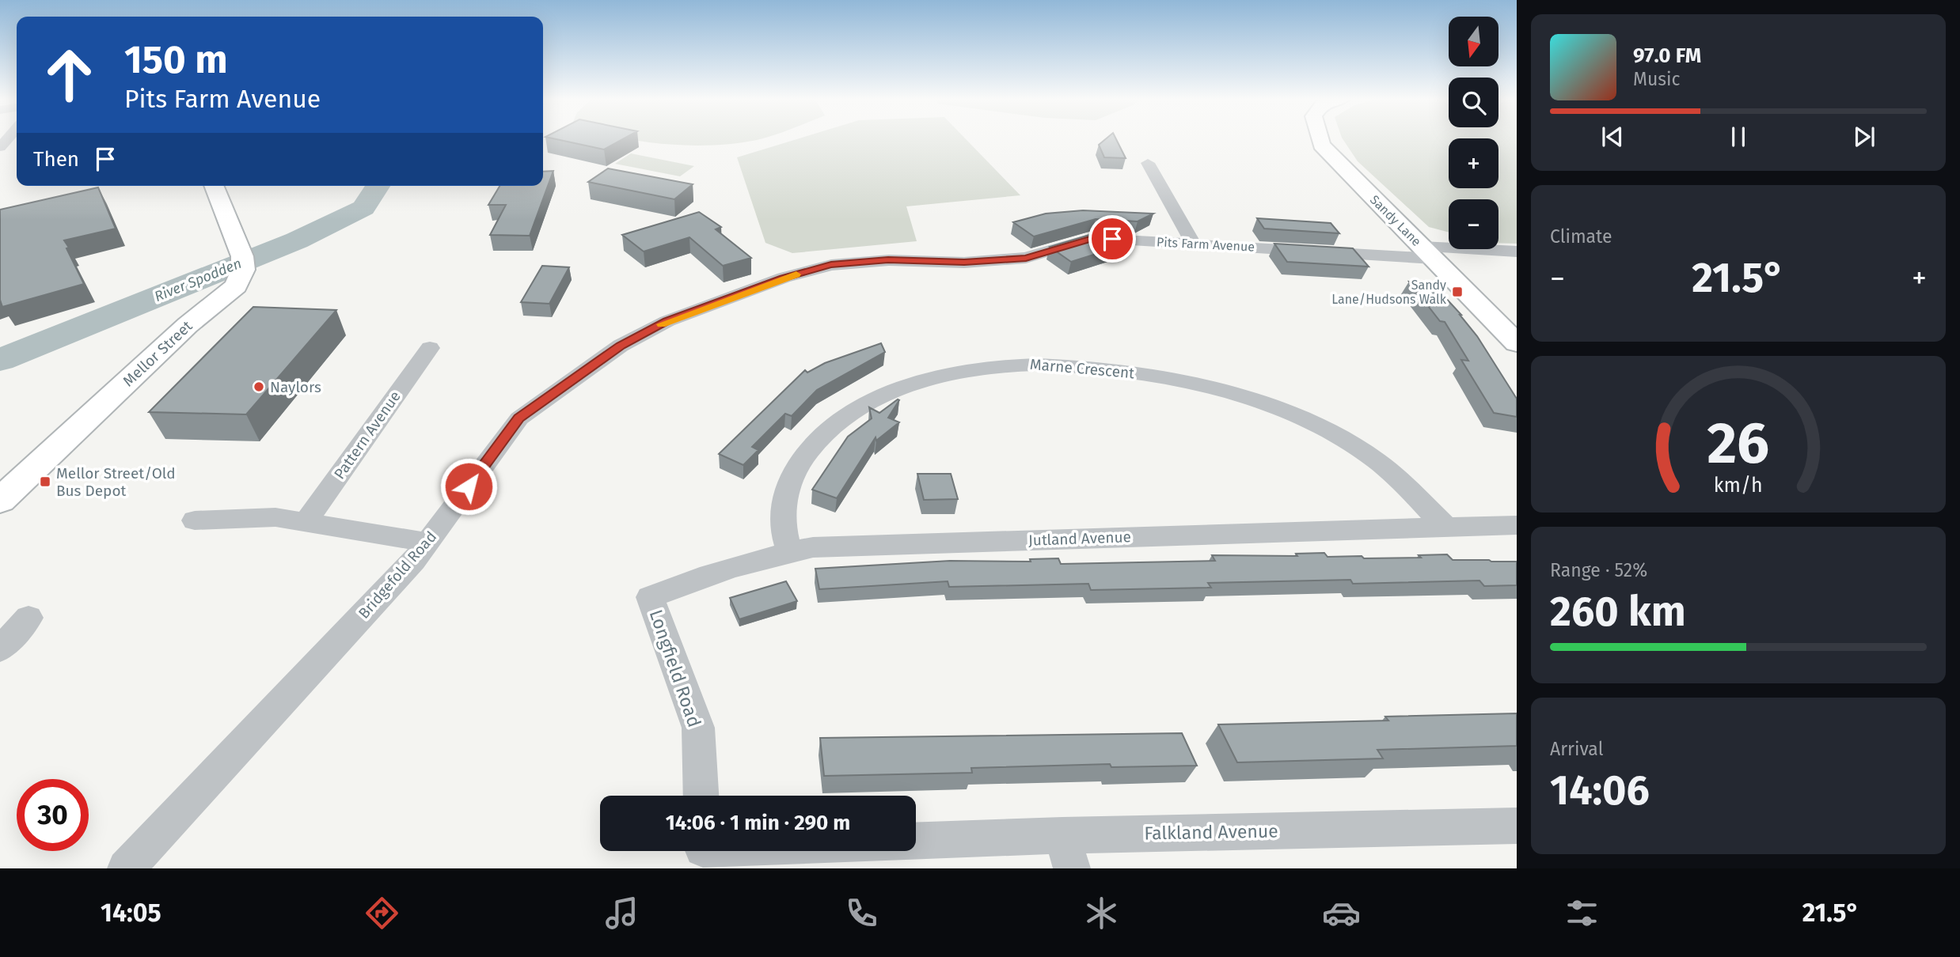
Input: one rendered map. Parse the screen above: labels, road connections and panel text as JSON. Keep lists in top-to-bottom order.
{
  "streets": {
    "main road": ["Sandy Lane", "Mellor Street"],
    "street": [
      "Pits Farm Avenue",
      "Marne Crescent",
      "Pattern Avenue",
      "Jutland Avenue",
      "Bridgefold Road",
      "Longfield Road",
      "Falkland Avenue"
    ]
  },
  "crossings": [
    ["Sandy Lane", "Pits Farm Avenue"],
    ["Pits Farm Avenue", "Bridgefold Road"],
    ["Marne Crescent", "Jutland Avenue"],
    ["Jutland Avenue", "Longfield Road"]
  ],
  "water": ["River Spodden"],
  "places": {
    "transit": ["Sandy Lane/Hudsons Walk", "Mellor Street/Old Bus Depot"],
    "other": ["Naylors"]
  },
  "north": "bottom",
  "page": {
    "map_buttons": ["+", "−"],
    "turn": ["150 m", "Pits Farm Avenue"],
    "song": ["97.0 FM", "Music"],
    "then": "Then",
    "tile": [
      "Climate",
      ["Range · 52%", "260 km"],
      ["Arrival", "14:06"]
    ],
    "heat": ["−", "21.5°", "+"],
    "limit": "30",
    "trip": "14:06 · 1 min · 290 m",
    "tabs": ["14:05", "21.5°"],
    "gauge": ["26", "km/h"]
  }
}
